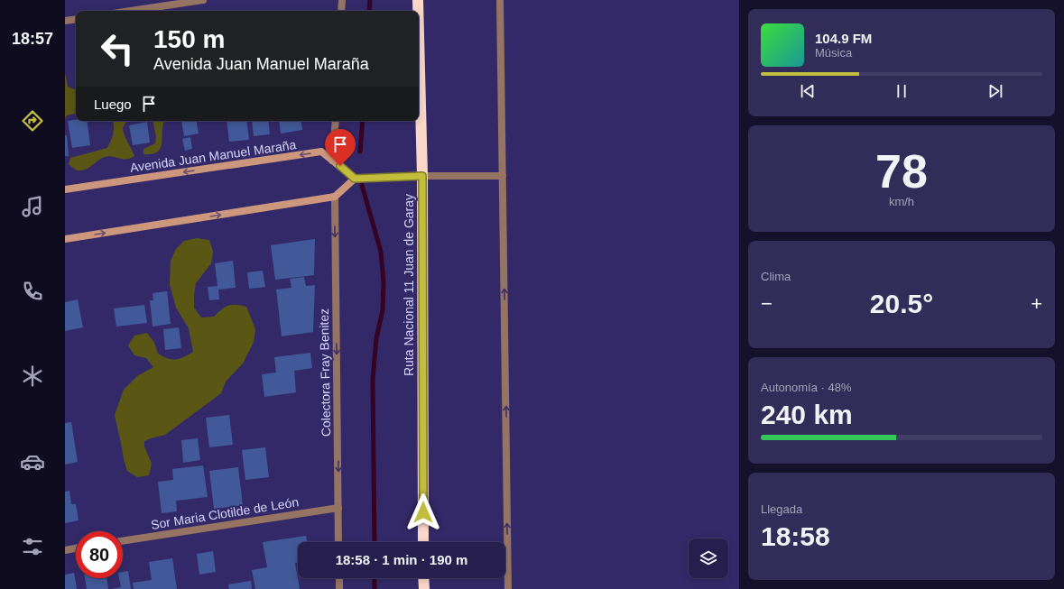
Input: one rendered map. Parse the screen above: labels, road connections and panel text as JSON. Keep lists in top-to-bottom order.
{
  "streets": {
    "highway": ["Ruta Nacional 11 Juan de Garay"],
    "street": ["Avenida Juan Manuel Maraña", "Colectora Fray Benitez", "Sor Maria Clotilde de León"]
  },
  "crossings": [
    ["Colectora Fray Benitez", "Sor Maria Clotilde de León"]
  ],
  "one_way": ["Colectora Fray Benitez"],
  "page": {
    "tabs": "18:57",
    "turn": ["150 m", "Avenida Juan Manuel Maraña"],
    "song": ["104.9 FM", "Música"],
    "then": "Luego",
    "tile": [
      ["78", "km/h"],
      "Clima",
      ["Autonomía · 48%", "240 km"],
      ["Llegada", "18:58"]
    ],
    "heat": ["−", "20.5°", "+"],
    "limit": "80",
    "trip": "18:58 · 1 min · 190 m"
  }
}
